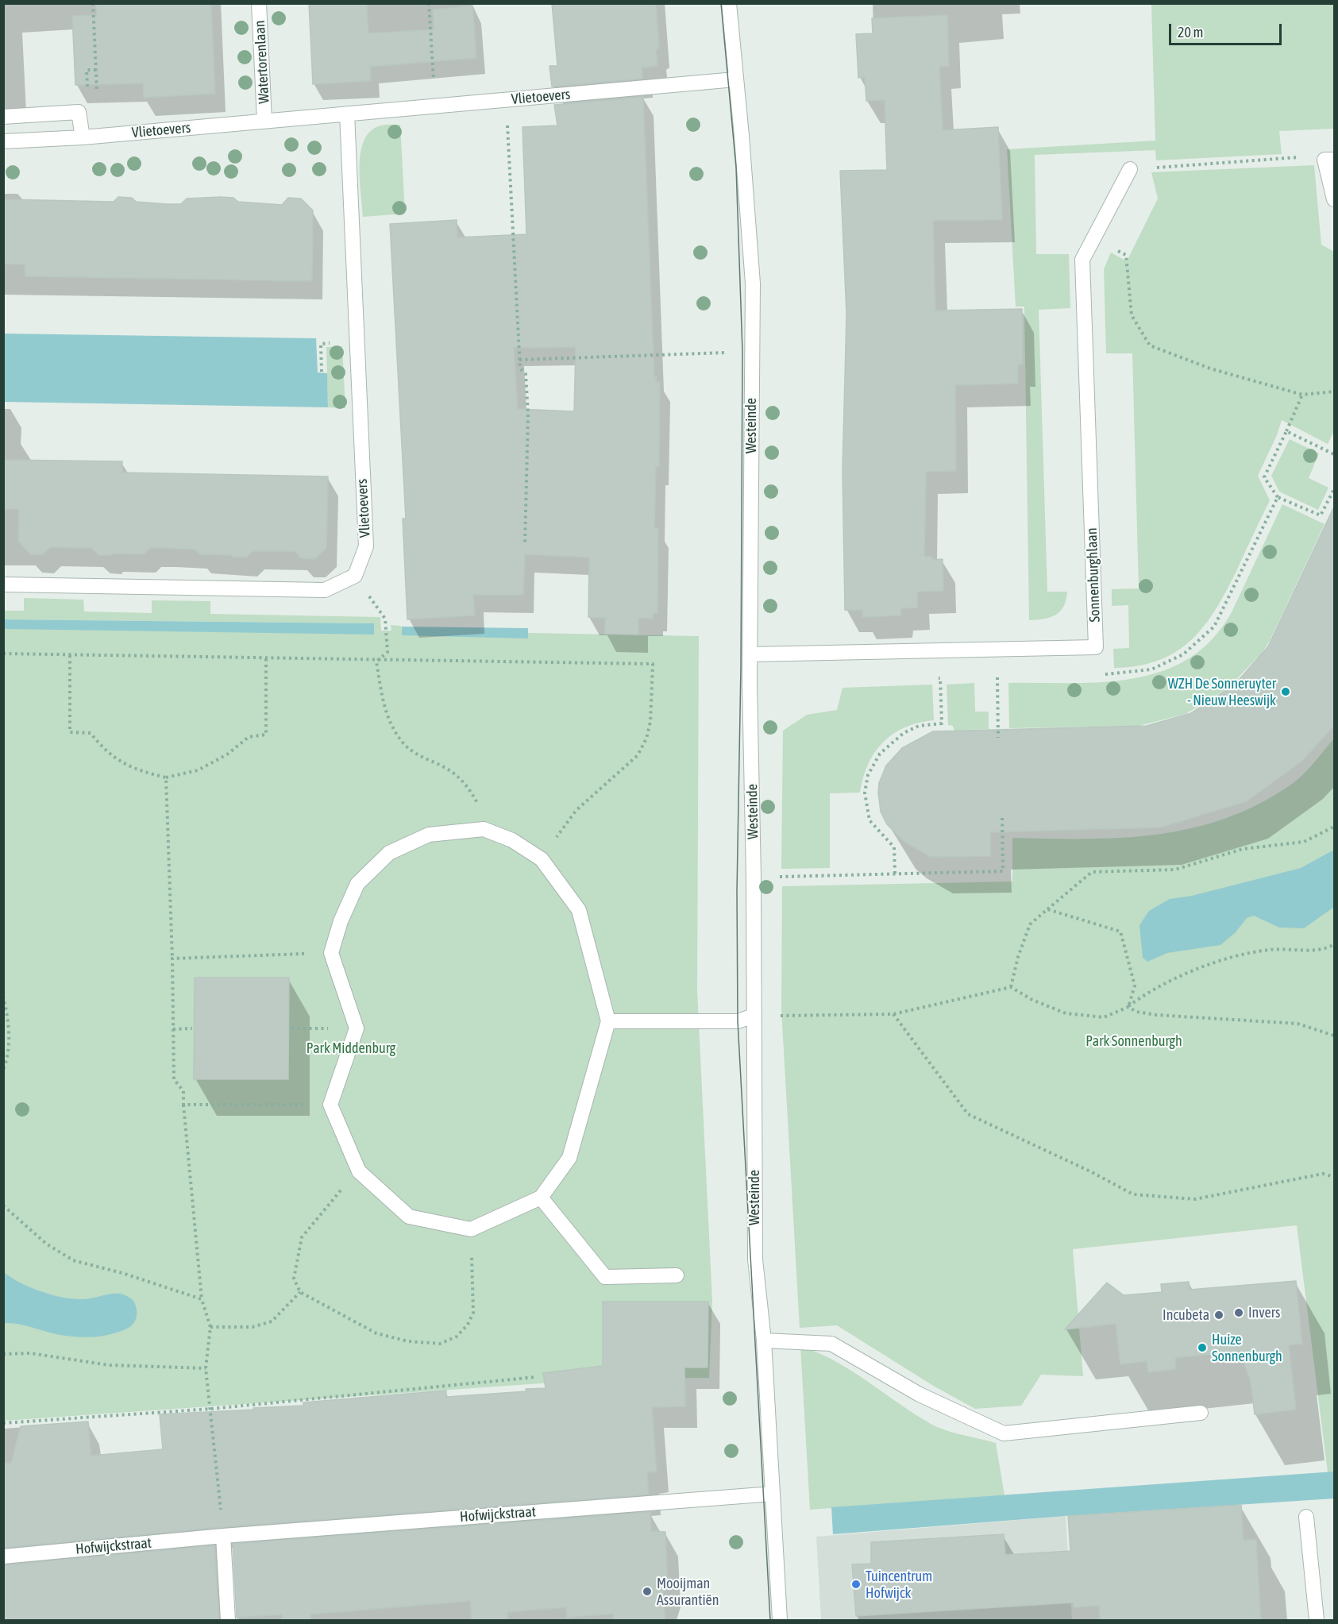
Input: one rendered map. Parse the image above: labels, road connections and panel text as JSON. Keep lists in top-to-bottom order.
{
  "streets": {
    "street": [
      "Watertorenlaan",
      "Vlietoevers",
      "Westeinde",
      "Sonnenburghlaan",
      "Hofwijckstraat"
    ]
  },
  "crossings": [
    ["Watertorenlaan", "Vlietoevers"],
    ["Vlietoevers", "Westeinde"],
    ["Westeinde", "Sonnenburghlaan"],
    ["Westeinde", "Hofwijckstraat"]
  ],
  "parks": ["Park Sonnenburgh", "Park Middenburg"],
  "places": [
    "WZH De Sonneruyter - Nieuw Heeswijk",
    "Invers",
    "Incubeta",
    "Huize Sonnenburgh",
    "Tuincentrum Hofwijck",
    "Mooijman Assurantiën"
  ],
  "scale_bar": "20 m"
}
